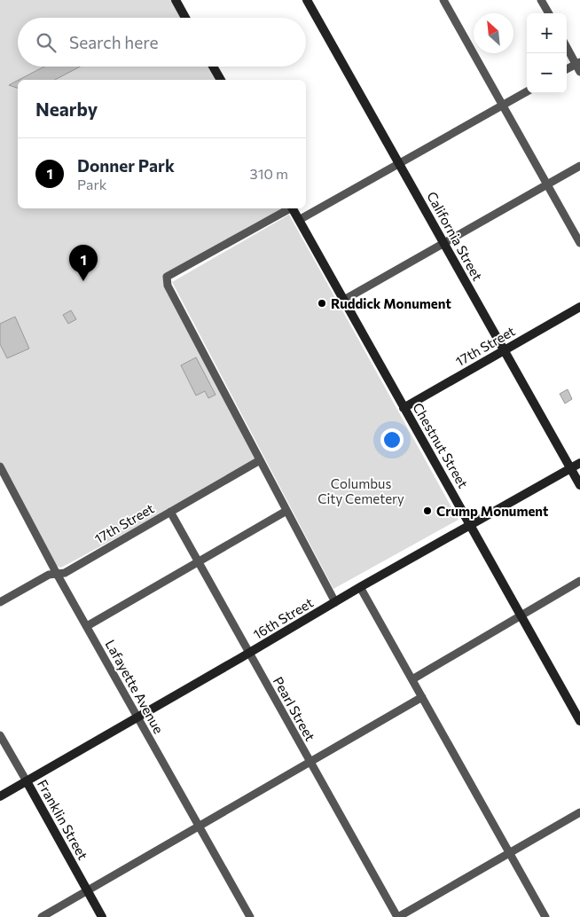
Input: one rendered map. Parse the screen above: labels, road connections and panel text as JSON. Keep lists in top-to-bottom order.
{
  "streets": {
    "street": [
      "California Street",
      "17th Street",
      "Chestnut Street",
      "16th Street",
      "Lafayette Avenue",
      "Pearl Street",
      "Franklin Street"
    ]
  },
  "crossings": [
    ["California Street", "17th Street"],
    ["California Street", "16th Street"],
    ["17th Street", "Chestnut Street"],
    ["17th Street", "Lafayette Avenue"],
    ["17th Street", "Pearl Street"],
    ["Chestnut Street", "16th Street"],
    ["16th Street", "Lafayette Avenue"],
    ["16th Street", "Pearl Street"],
    ["16th Street", "Franklin Street"]
  ],
  "parks": ["Columbus City Cemetery"],
  "places": ["Ruddick Monument", "Crump Monument"],
  "north": "top left",
  "page": {
    "map_buttons": ["+", "−"],
    "search": "Search here",
    "heading": "Nearby",
    "list": [
      {
        "mark": "1",
        "name": "Donner Park",
        "note": "Park",
        "value": "310 m"
      }
    ],
    "pins": "1"
  }
}
